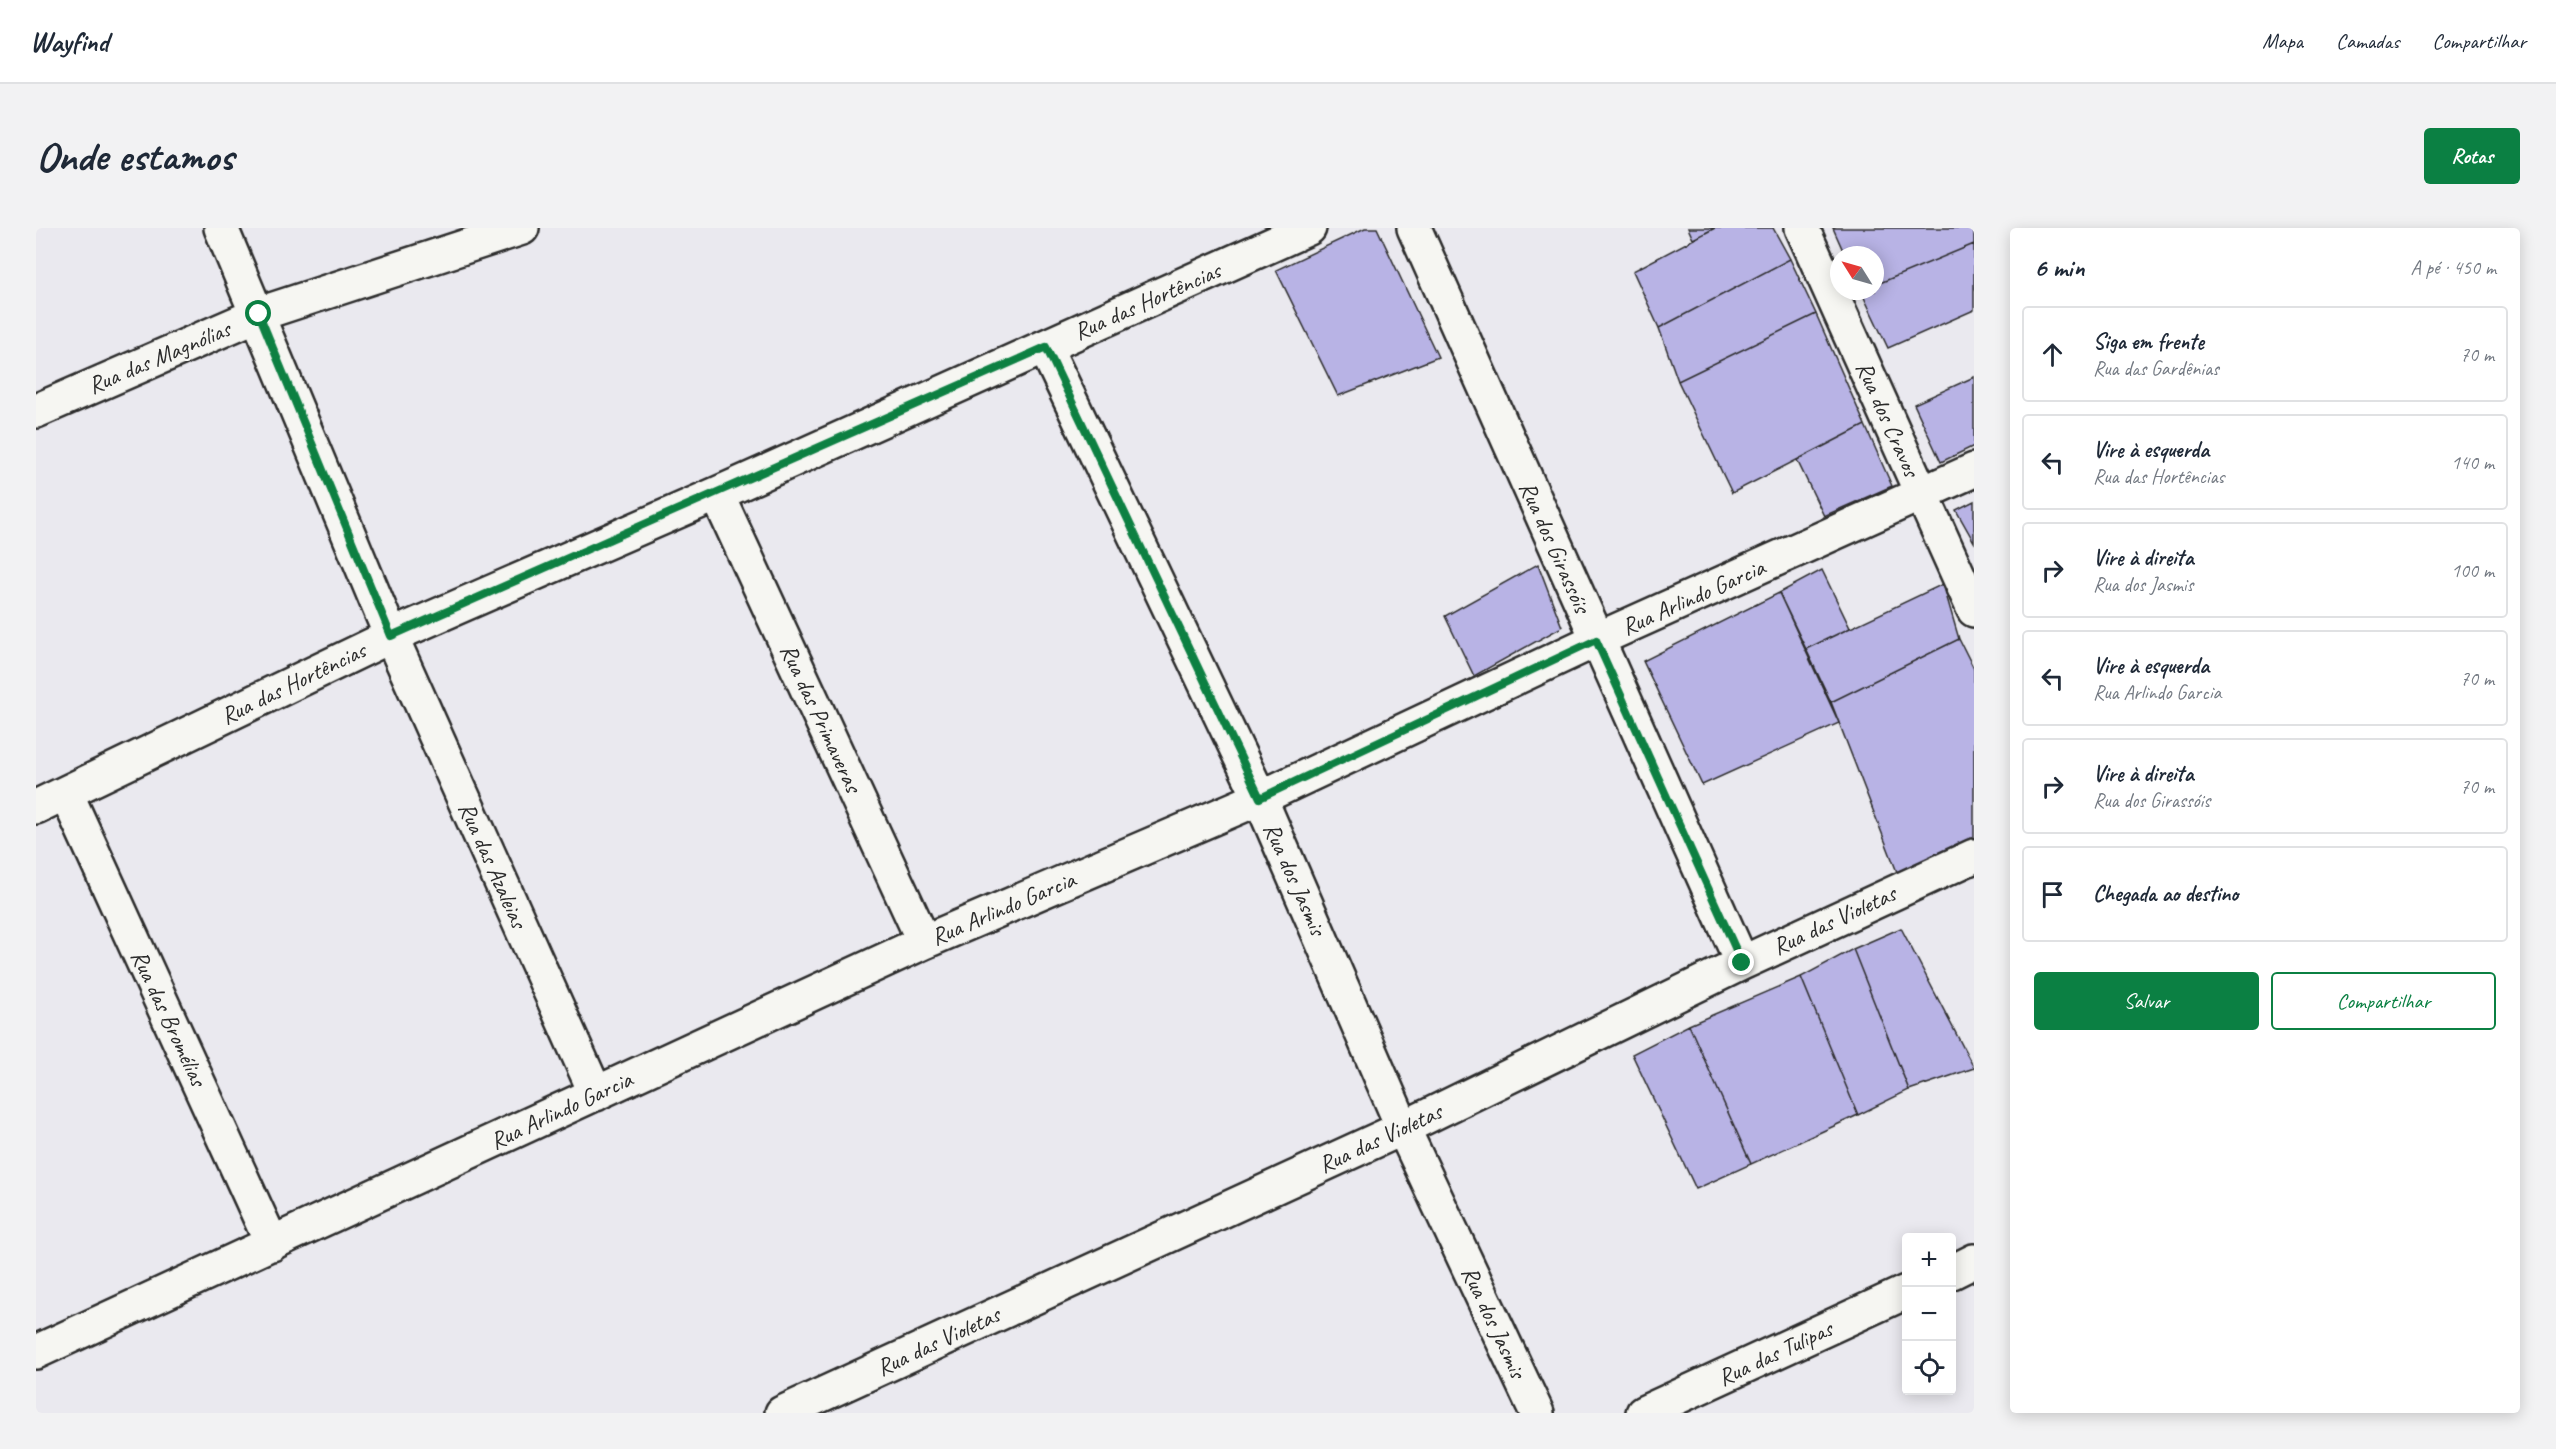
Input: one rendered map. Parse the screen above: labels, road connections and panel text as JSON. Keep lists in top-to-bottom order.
{
  "streets": {
    "street": [
      "Rua das Hortências",
      "Rua das Magnólias",
      "Rua dos Cravos",
      "Rua dos Girassóis",
      "Rua Arlindo Garcia",
      "Rua das Primaveras",
      "Rua das Azaleias",
      "Rua dos Jasmis",
      "Rua das Violetas",
      "Rua das Bromélias",
      "Rua das Tulipas"
    ]
  },
  "crossings": [
    ["Rua das Hortências", "Rua das Primaveras"],
    ["Rua das Hortências", "Rua das Azaleias"],
    ["Rua das Hortências", "Rua dos Jasmis"],
    ["Rua das Hortências", "Rua das Bromélias"],
    ["Rua das Magnólias", "Rua das Azaleias"],
    ["Rua dos Cravos", "Rua Arlindo Garcia"],
    ["Rua dos Girassóis", "Rua Arlindo Garcia"],
    ["Rua dos Girassóis", "Rua das Violetas"],
    ["Rua Arlindo Garcia", "Rua das Primaveras"],
    ["Rua Arlindo Garcia", "Rua das Azaleias"],
    ["Rua Arlindo Garcia", "Rua dos Jasmis"],
    ["Rua Arlindo Garcia", "Rua das Bromélias"],
    ["Rua dos Jasmis", "Rua das Violetas"]
  ],
  "north": "top left",
  "page": {
    "header": "Wayfind",
    "nav": ["Mapa", "Camadas", "Compartilhar"],
    "buttons": [
      "Rotas",
      ["Salvar", "Compartilhar"]
    ],
    "title": "Onde estamos",
    "heading": ["6 min", "A pé · 450 m"],
    "list": [
      ["Siga em frente", "Rua das Gardênias", "70 m"],
      ["Vire à esquerda", "Rua das Hortências", "140 m"],
      ["Vire à direita", "Rua dos Jasmis", "100 m"],
      ["Vire à esquerda", "Rua Arlindo Garcia", "70 m"],
      ["Vire à direita", "Rua dos Girassóis", "70 m"],
      "Chegada ao destino"
    ],
    "map_buttons": ["+", "−"]
  }
}
